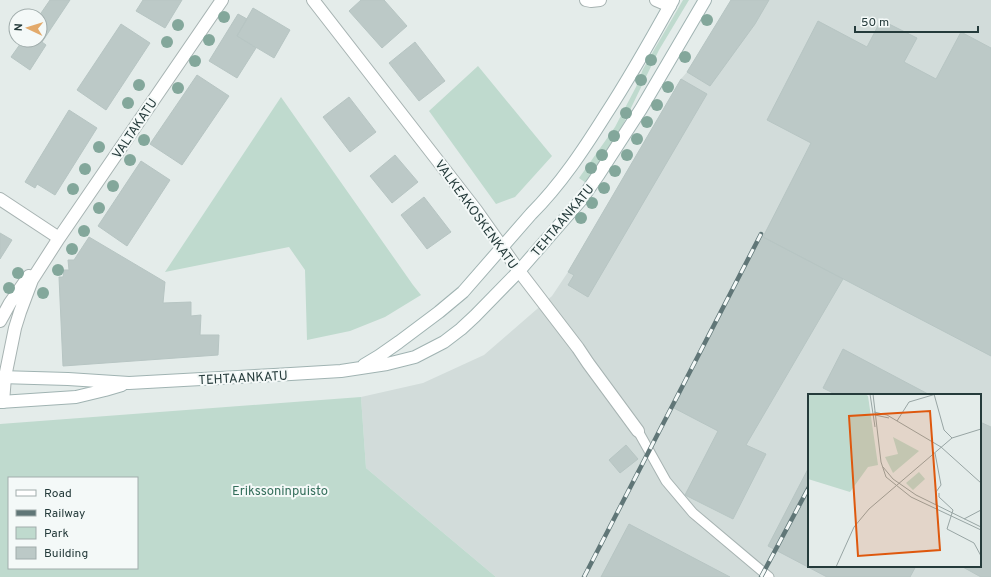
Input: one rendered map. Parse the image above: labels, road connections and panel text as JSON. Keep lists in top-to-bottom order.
{
  "streets": {
    "main road": ["VALTAKATU", "VALKEAKOSKENKATU", "TEHTAANKATU"]
  },
  "crossings": [
    ["VALTAKATU", "TEHTAANKATU"],
    ["VALKEAKOSKENKATU", "TEHTAANKATU"]
  ],
  "parks": ["Erikssoninpuisto"],
  "legend": [
    "Road",
    "Railway",
    "Park",
    "Building"
  ],
  "scale_bar": "50 m",
  "north": "left"
}
